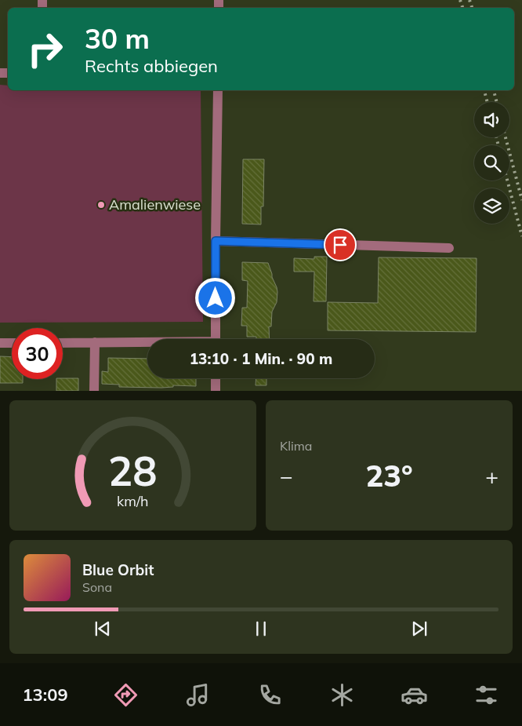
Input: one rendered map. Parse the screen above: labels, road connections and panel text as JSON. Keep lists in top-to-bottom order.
{
  "places": ["Amalienwiese"],
  "page": {
    "turn": ["30 m", "Rechts abbiegen"],
    "limit": "30",
    "trip": "13:10 · 1 Min. · 90 m",
    "tile": "Klima",
    "heat": ["−", "23°", "+"],
    "song": ["Blue Orbit", "Sona"],
    "tabs": "13:09",
    "gauge": ["28", "km/h"]
  }
}
